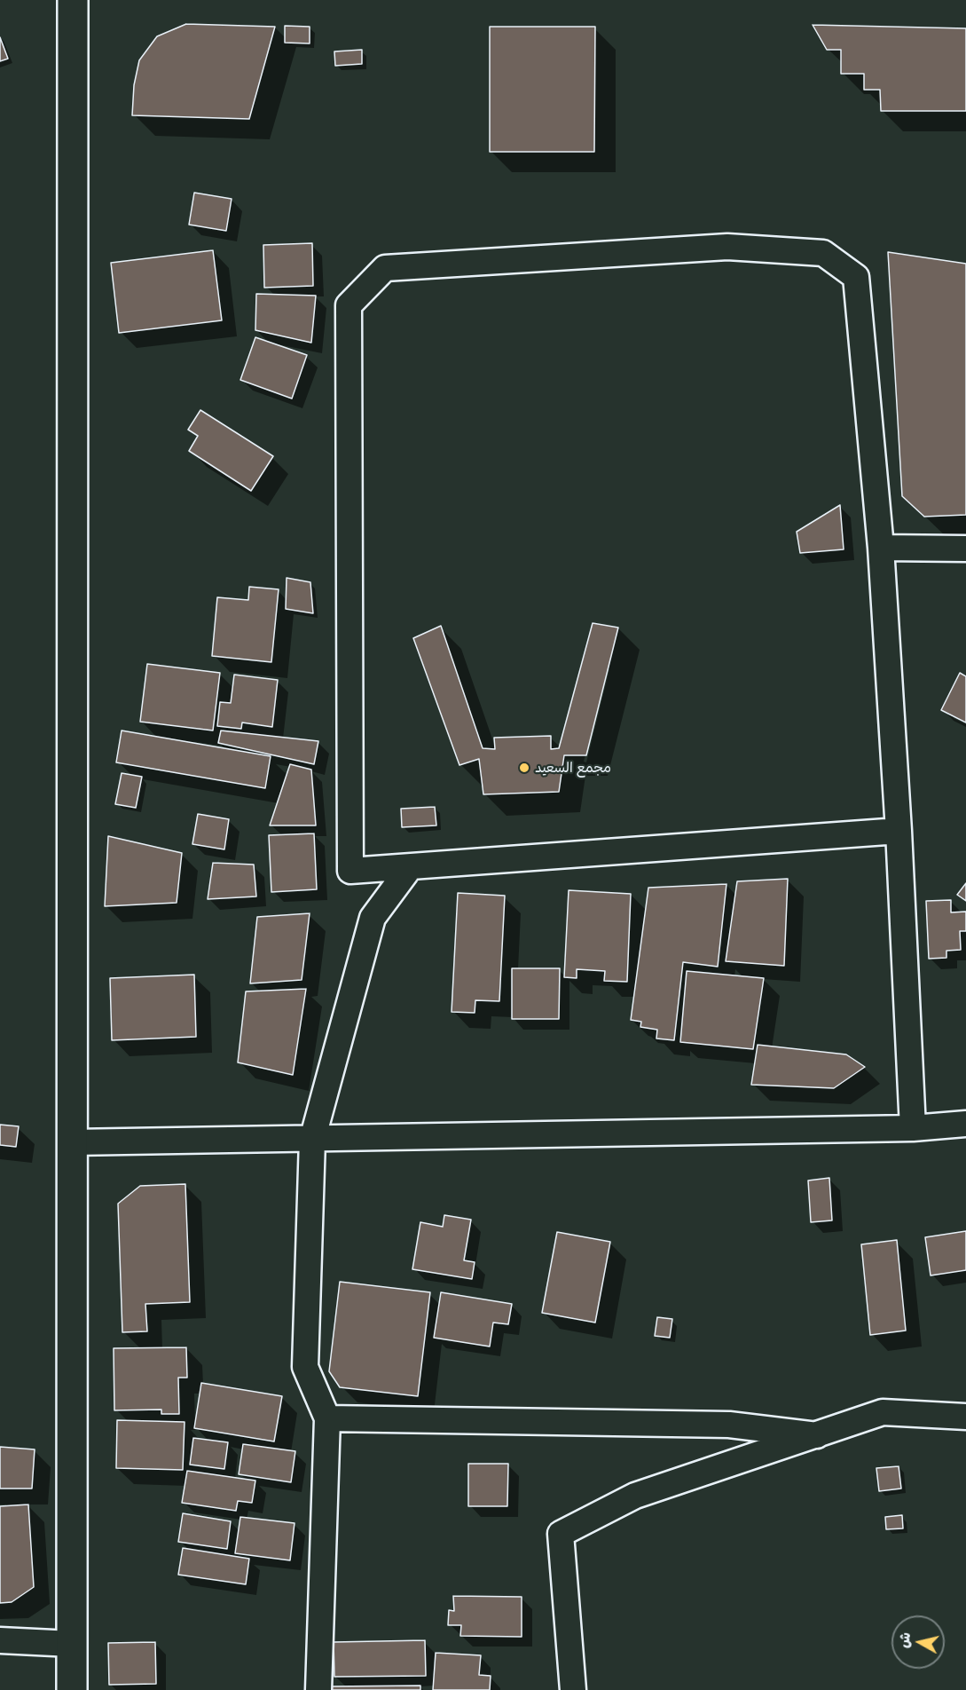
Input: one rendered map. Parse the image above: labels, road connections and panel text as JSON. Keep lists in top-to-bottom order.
{
  "places": ["مجمع السعيد"],
  "north": "left"
}
